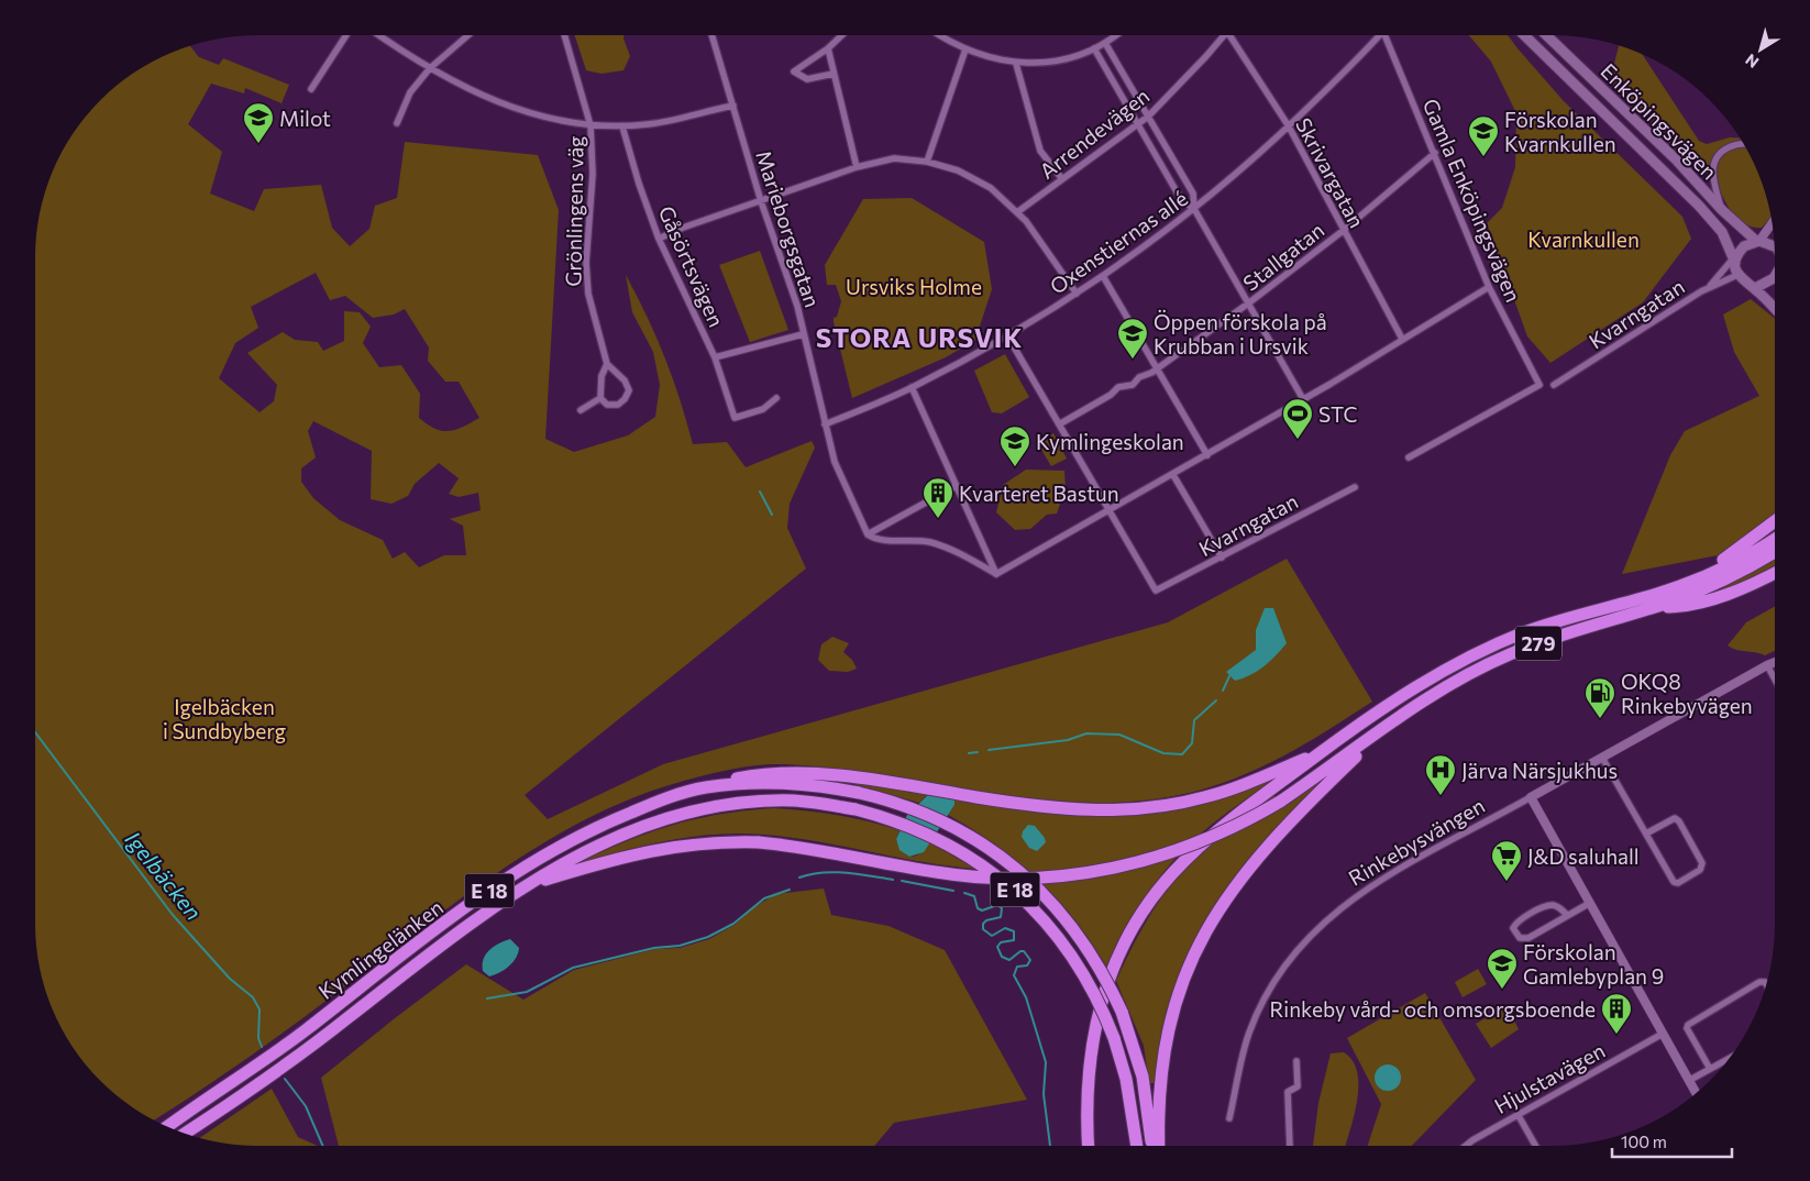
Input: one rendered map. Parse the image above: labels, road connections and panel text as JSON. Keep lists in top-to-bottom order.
{
  "streets": {
    "highway": ["279", "E 18", "Kymlingelänken"],
    "main road": ["Enköpingsvägen"],
    "street": [
      "Arrendevägen",
      "Skrivargatan",
      "Gamla Enköpingsvägen",
      "Grönlingens väg",
      "Marieborgsgatan",
      "Oxenstiernas allé",
      "Stallgatan",
      "Gåsörtsvägen",
      "Kvarngatan",
      "Rinkebysvängen",
      "Hjulstavägen"
    ]
  },
  "crossings": [
    ["Skrivargatan", "Oxenstiernas allé"],
    ["Skrivargatan", "Stallgatan"],
    ["Gamla Enköpingsvägen", "Stallgatan"],
    ["Marieborgsgatan", "Oxenstiernas allé"],
    ["279", "Kymlingelänken"]
  ],
  "districts": ["STORA URSVIK"],
  "water": ["Igelbäcken"],
  "parks": ["Kvarnkullen", "Ursviks Holme", "Igelbäcken i Sundbyberg"],
  "places": {
    "school or university": [
      "Milot",
      "Förskolan Kvarnkullen",
      "Öppen förskola på Krubban i Ursvik",
      "Kymlingeskolan",
      "Förskolan Gamlebyplan 9"
    ],
    "sports": ["STC"],
    "building": ["Kvarteret Bastun", "Rinkeby vård- och omsorgsboende"],
    "fuel station": ["OKQ8 Rinkebyvägen"],
    "hospital": ["Järva Närsjukhus"],
    "supermarket": ["J&D saluhall"]
  },
  "scale_bar": "100 m",
  "north": "bottom left"
}
